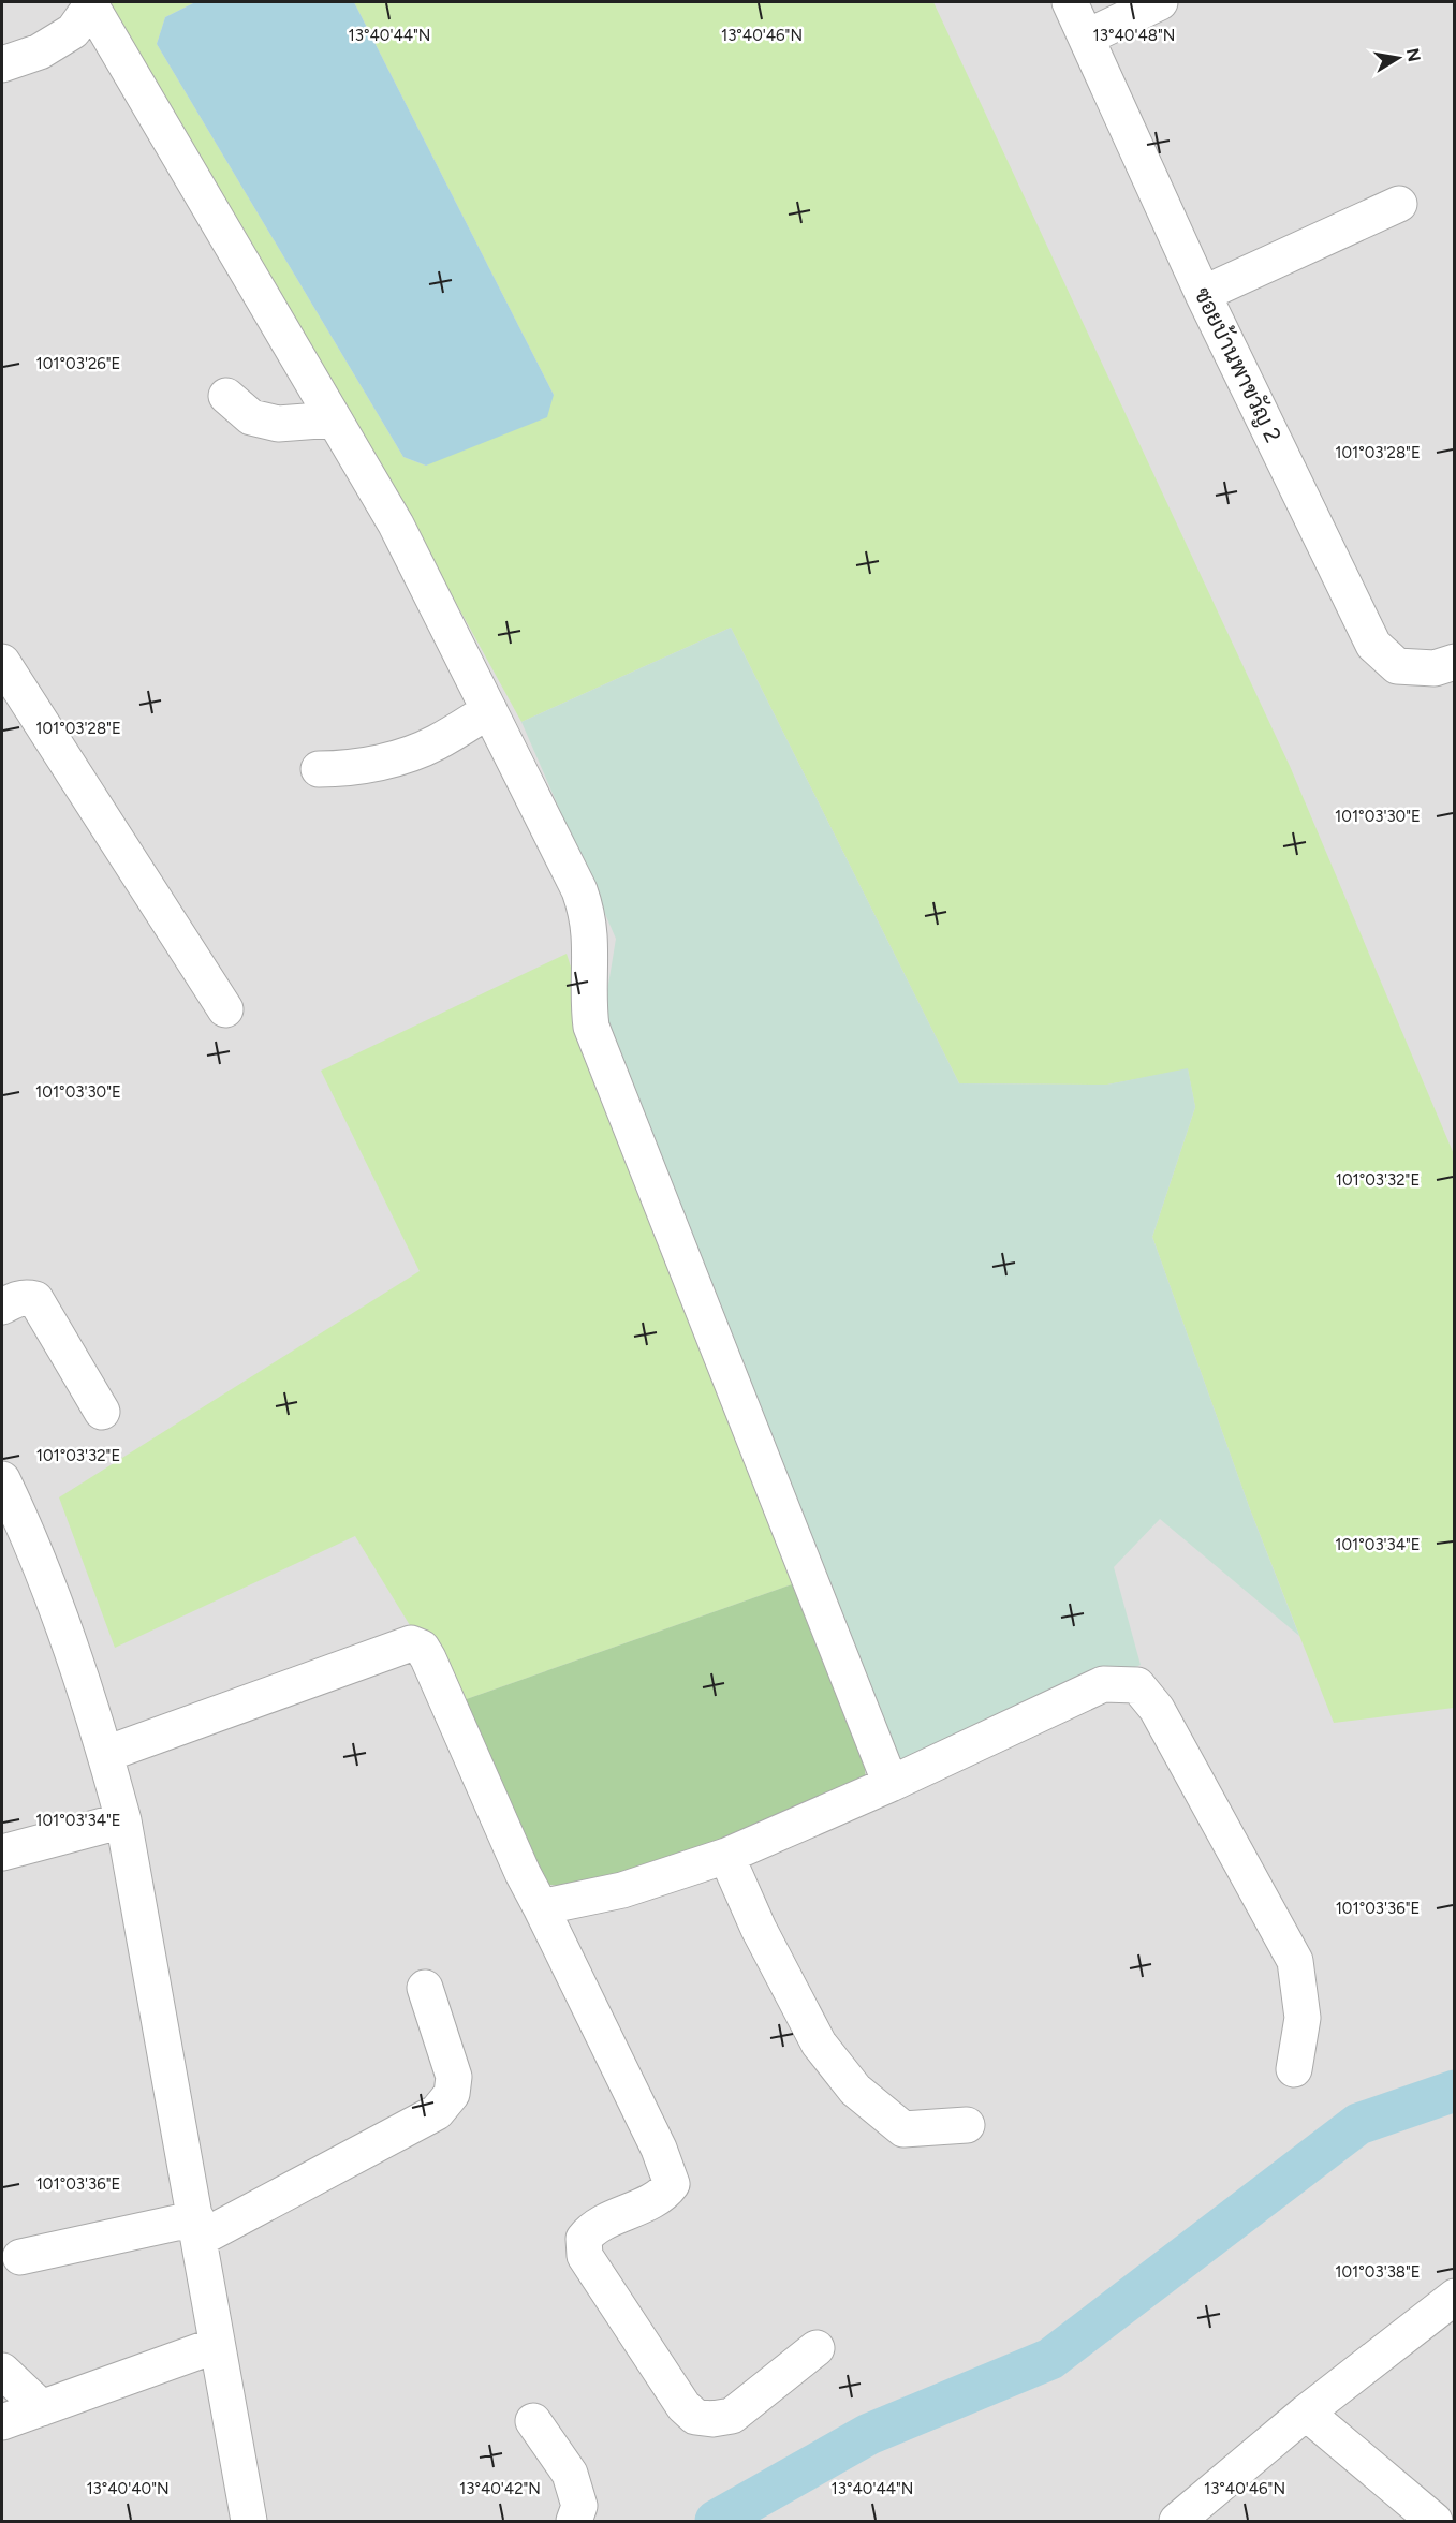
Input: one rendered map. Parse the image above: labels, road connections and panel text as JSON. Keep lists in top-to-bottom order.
{
  "streets": {
    "street": ["ซอยบ้านพาขวัญ 2"]
  },
  "north": "right",
  "coordinates": [
    "13°40'44\"N",
    "13°40'46\"N",
    "13°40'48\"N",
    "101°03'26\"E",
    "101°03'28\"E",
    "101°03'30\"E",
    "101°03'32\"E",
    "101°03'34\"E",
    "101°03'36\"E",
    "101°03'38\"E",
    "13°40'40\"N",
    "13°40'42\"N"
  ]
}
